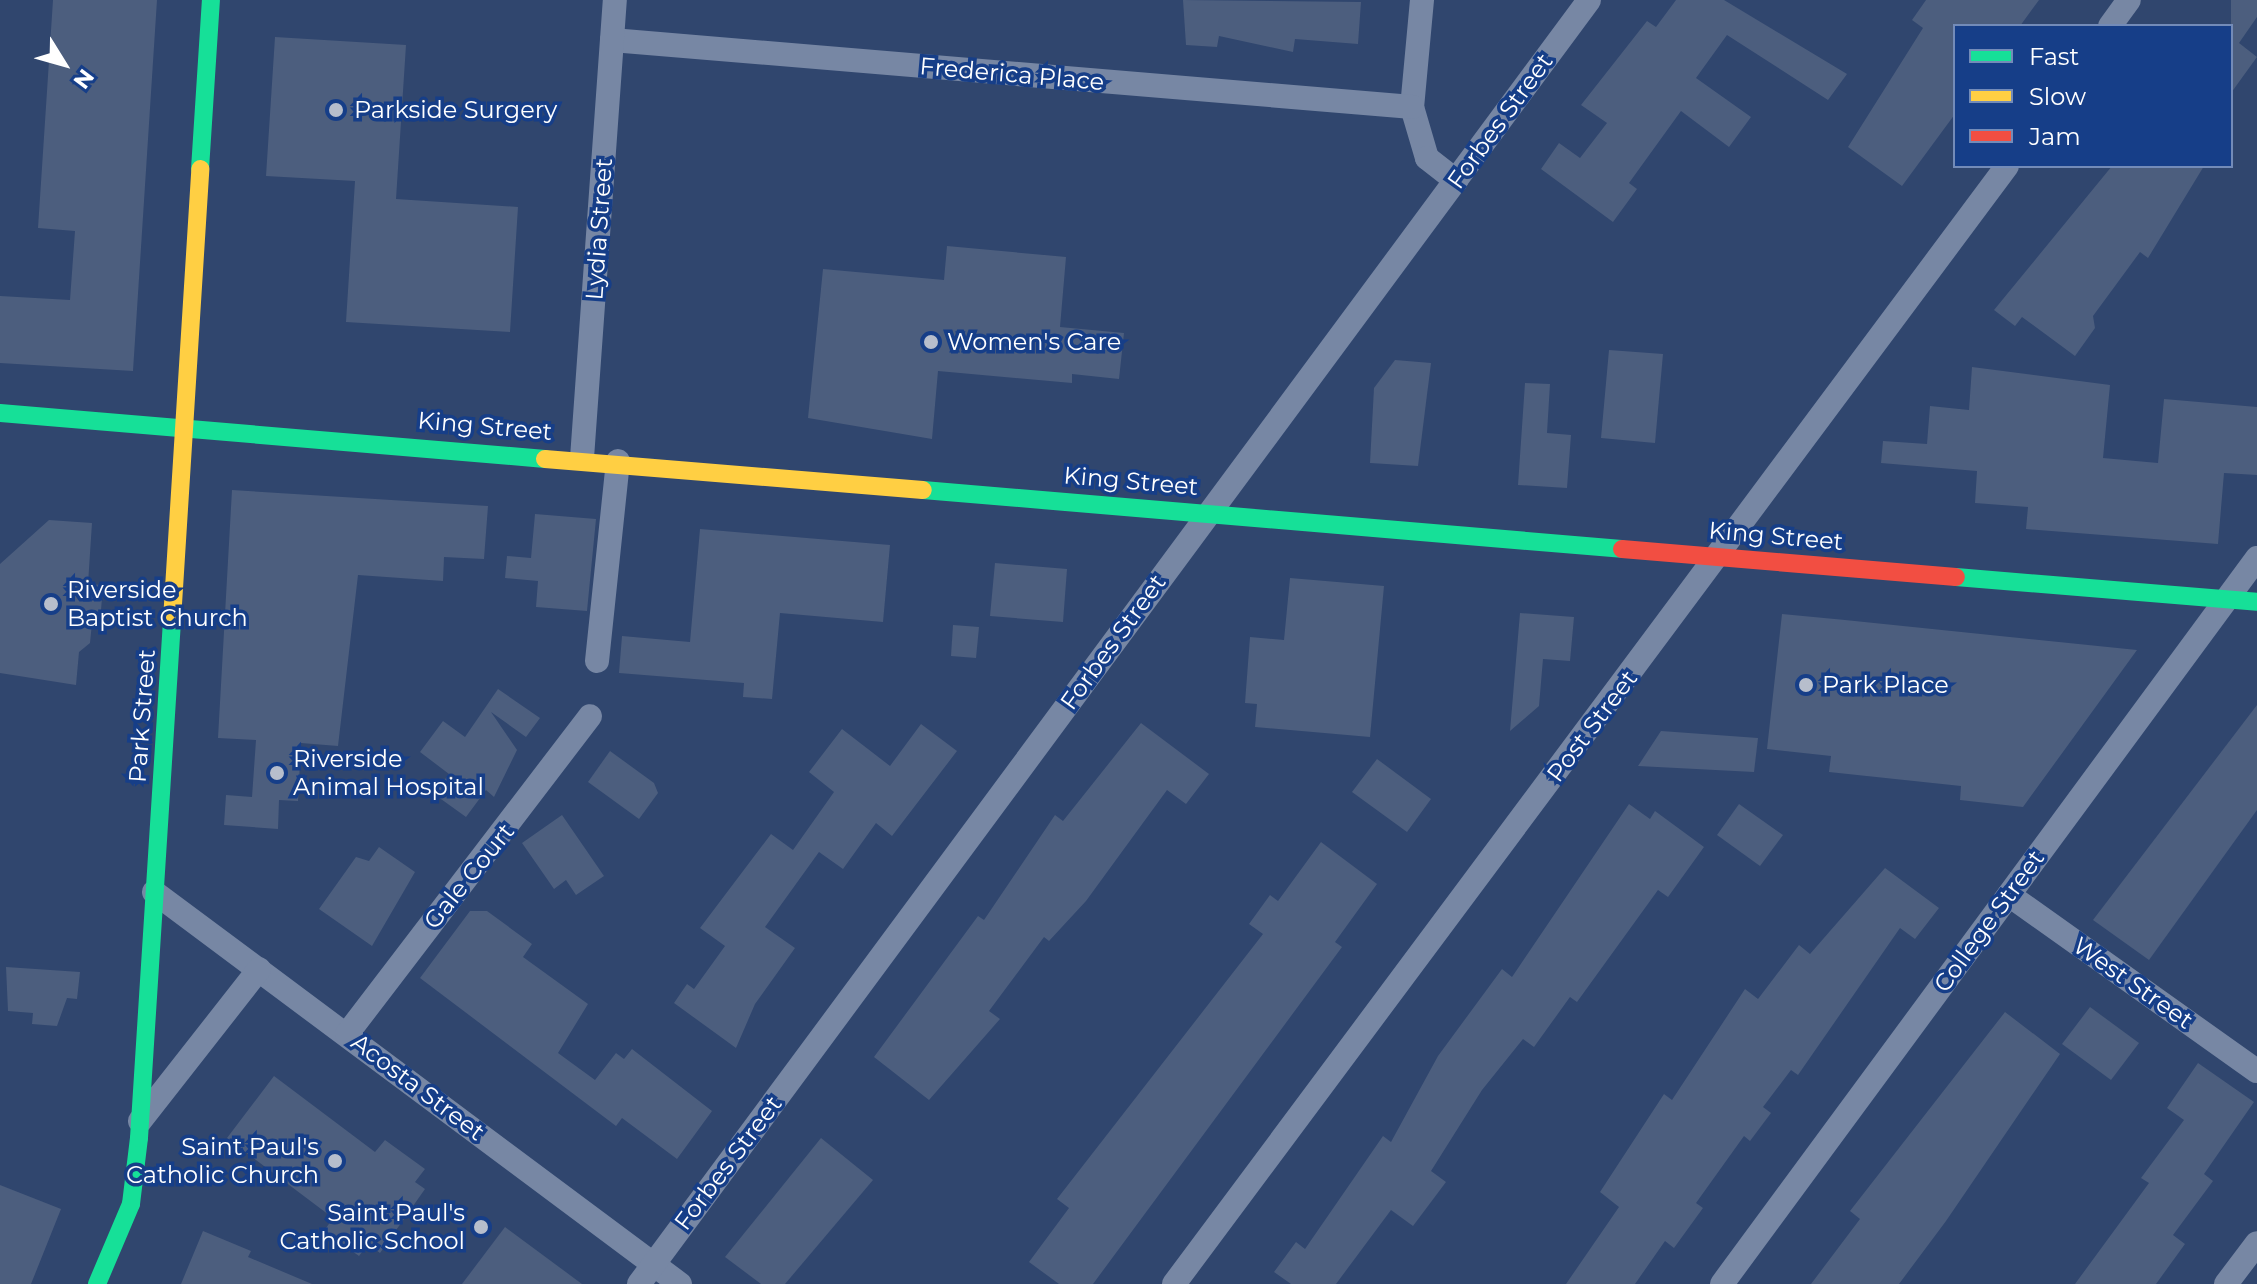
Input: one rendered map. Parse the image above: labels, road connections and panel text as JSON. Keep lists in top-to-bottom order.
{
  "streets": {
    "main road": ["King Street", "Park Street"],
    "street": [
      "Frederica Place",
      "Forbes Street",
      "Lydia Street",
      "Post Street",
      "Gale Court",
      "College Street",
      "West Street",
      "Acosta Street"
    ]
  },
  "crossings": [
    ["Frederica Place", "Lydia Street"],
    ["Forbes Street", "King Street"],
    ["Forbes Street", "Acosta Street"],
    ["Lydia Street", "King Street"],
    ["King Street", "Park Street"],
    ["King Street", "Post Street"],
    ["King Street", "College Street"],
    ["Park Street", "Acosta Street"],
    ["Gale Court", "Acosta Street"],
    ["College Street", "West Street"]
  ],
  "places": [
    "Parkside Surgery",
    "Women's Care",
    "Riverside Baptist Church",
    "Park Place",
    "Riverside Animal Hospital",
    "Saint Paul's Catholic Church",
    "Saint Paul's Catholic School"
  ],
  "legend": ["Fast", "Slow", "Jam"],
  "north": "bottom right"
}
